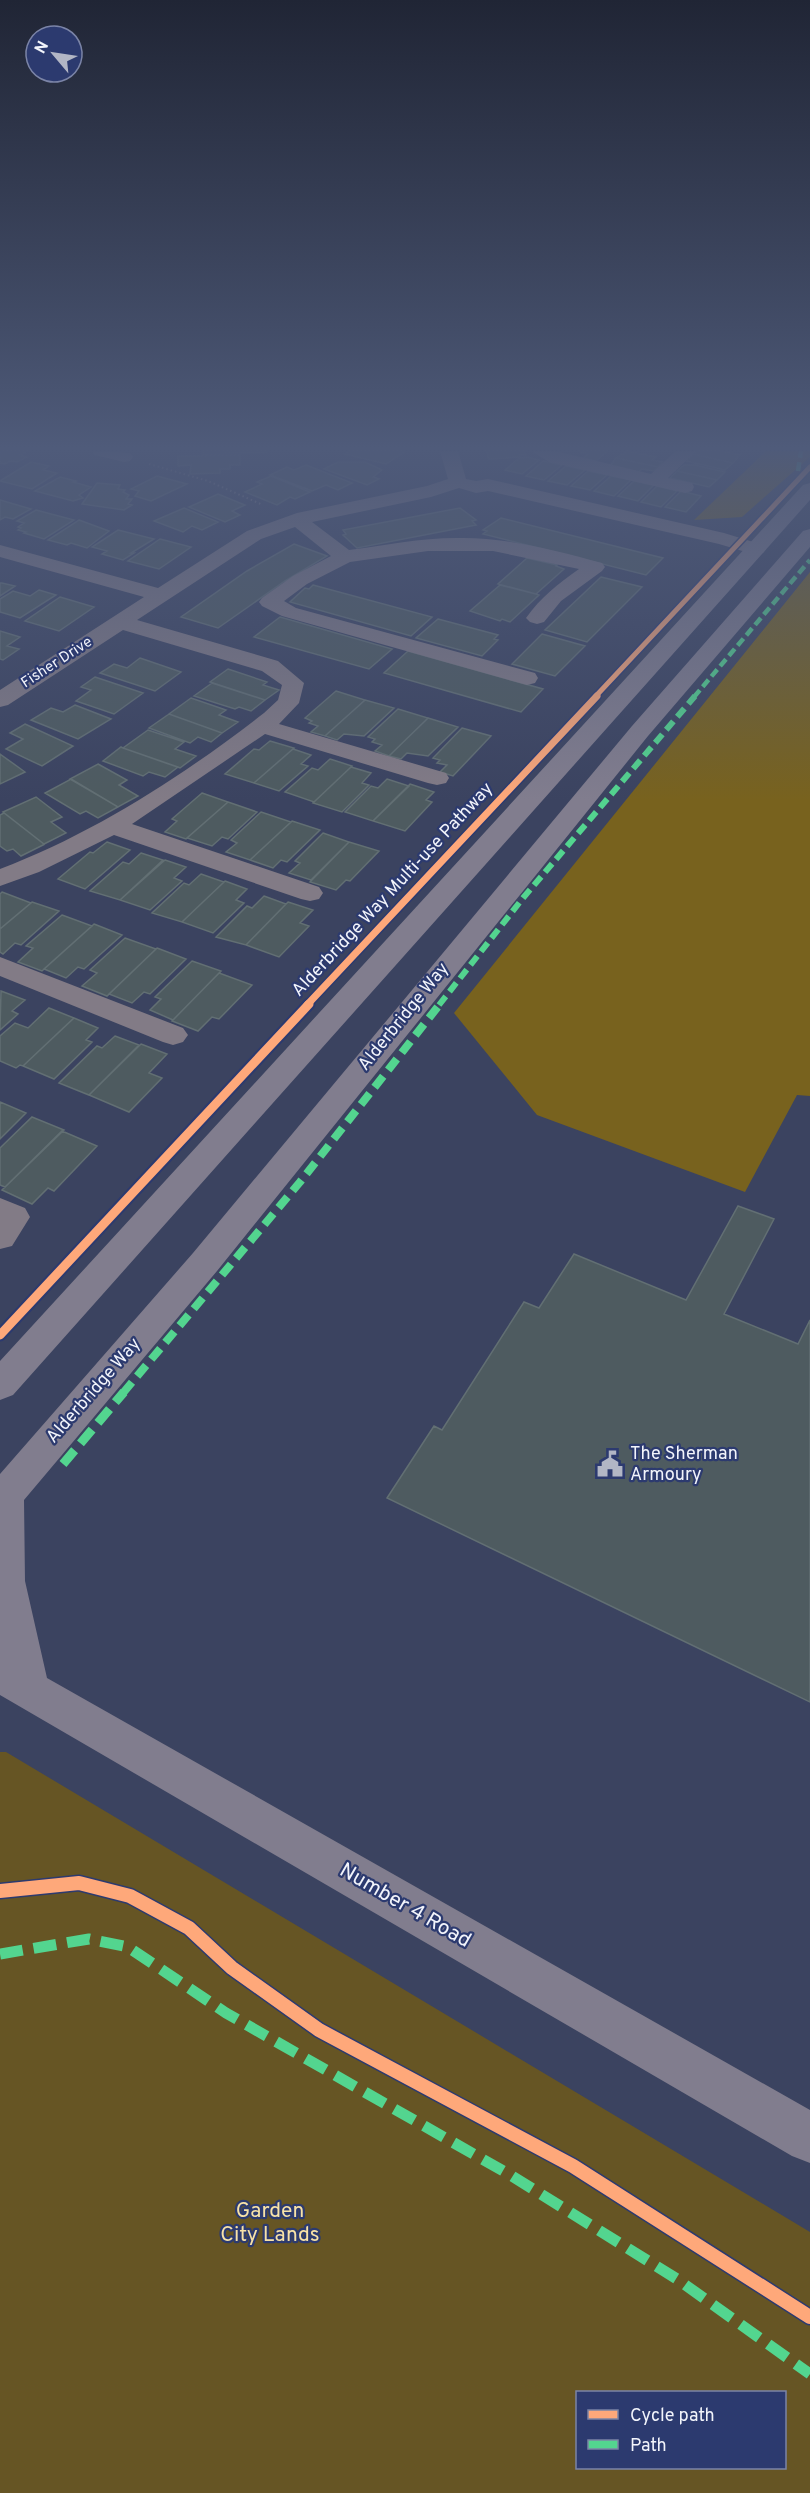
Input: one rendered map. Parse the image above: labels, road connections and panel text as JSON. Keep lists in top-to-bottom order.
{
  "streets": {
    "main road": ["Alderbridge Way", "Number 4 Road"],
    "street": ["Fisher Drive"],
    "cycle path": ["Alderbridge Way Multi-use Pathway"]
  },
  "parks": ["Garden City Lands"],
  "places": {
    "public building": ["The Sherman Armoury"]
  },
  "legend": ["Cycle path", "Path"],
  "north": "top left"
}
